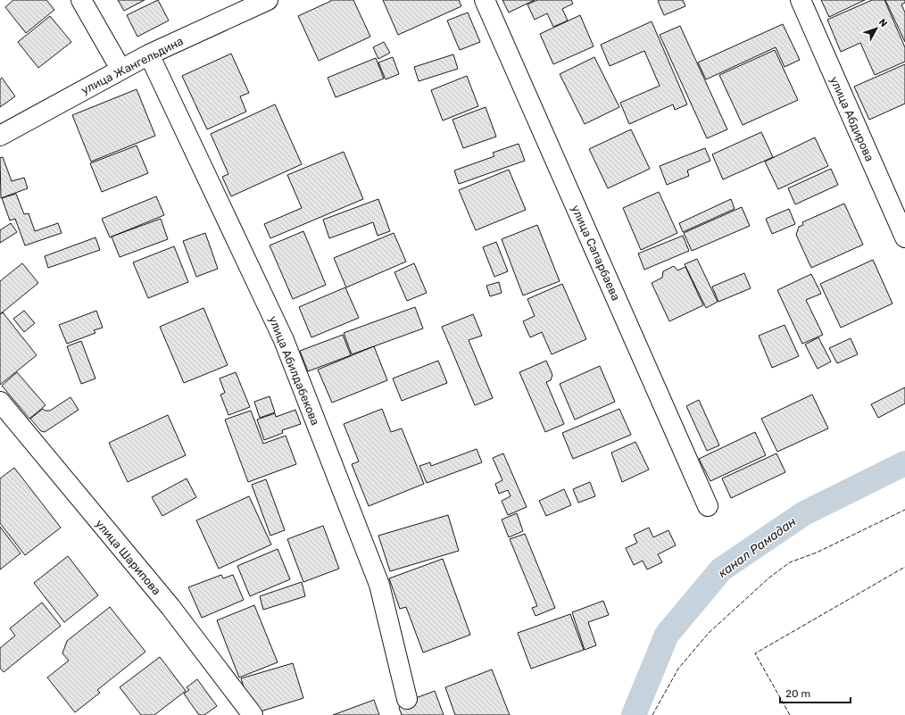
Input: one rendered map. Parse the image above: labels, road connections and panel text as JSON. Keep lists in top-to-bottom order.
{
  "streets": {
    "street": [
      "улица Жангельдина",
      "улица Абдирова",
      "улица Сапарбаева",
      "улица Абилдабекова",
      "улица Шарипова"
    ]
  },
  "crossings": [
    ["улица Жангельдина", "улица Абилдабекова"]
  ],
  "water": ["канал Рамадан"],
  "scale_bar": "20 m",
  "north": "top right"
}
